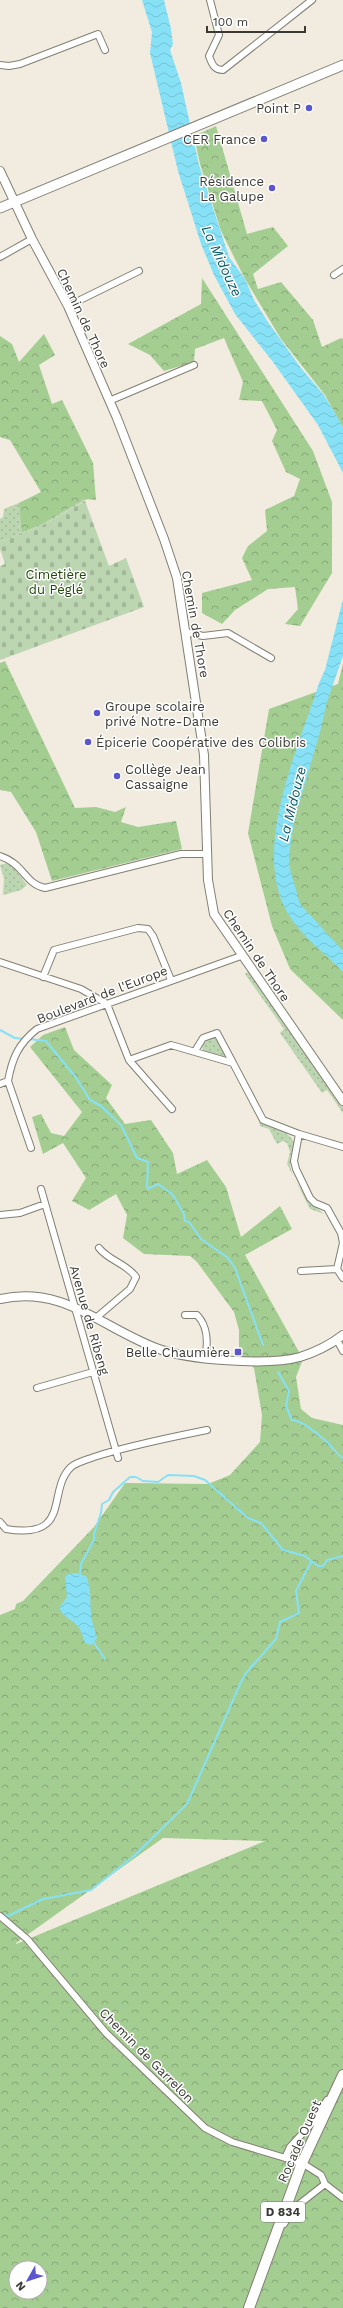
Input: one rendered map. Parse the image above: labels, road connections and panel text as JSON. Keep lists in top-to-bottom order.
{
  "streets": {
    "main road": ["Rocade Ouest", "D 834"],
    "street": [
      "Chemin de Thore",
      "Boulevard de l'Europe",
      "Avenue de Ribeng",
      "Chemin de Garrelon"
    ]
  },
  "crossings": [
    ["Chemin de Thore", "Boulevard de l'Europe"],
    ["Chemin de Garrelon", "Rocade Ouest"]
  ],
  "water": ["La Midouze"],
  "parks": ["Cimetière du Péglé"],
  "places": {
    "other": [
      "Point P",
      "CER France",
      "Résidence La Galupe",
      "Groupe scolaire privé Notre-Dame",
      "Épicerie Coopérative des Colibris",
      "Collège Jean Cassaigne"
    ],
    "transit": ["Belle Chaumière"]
  },
  "scale_bar": "100 m",
  "north": "bottom left"
}
